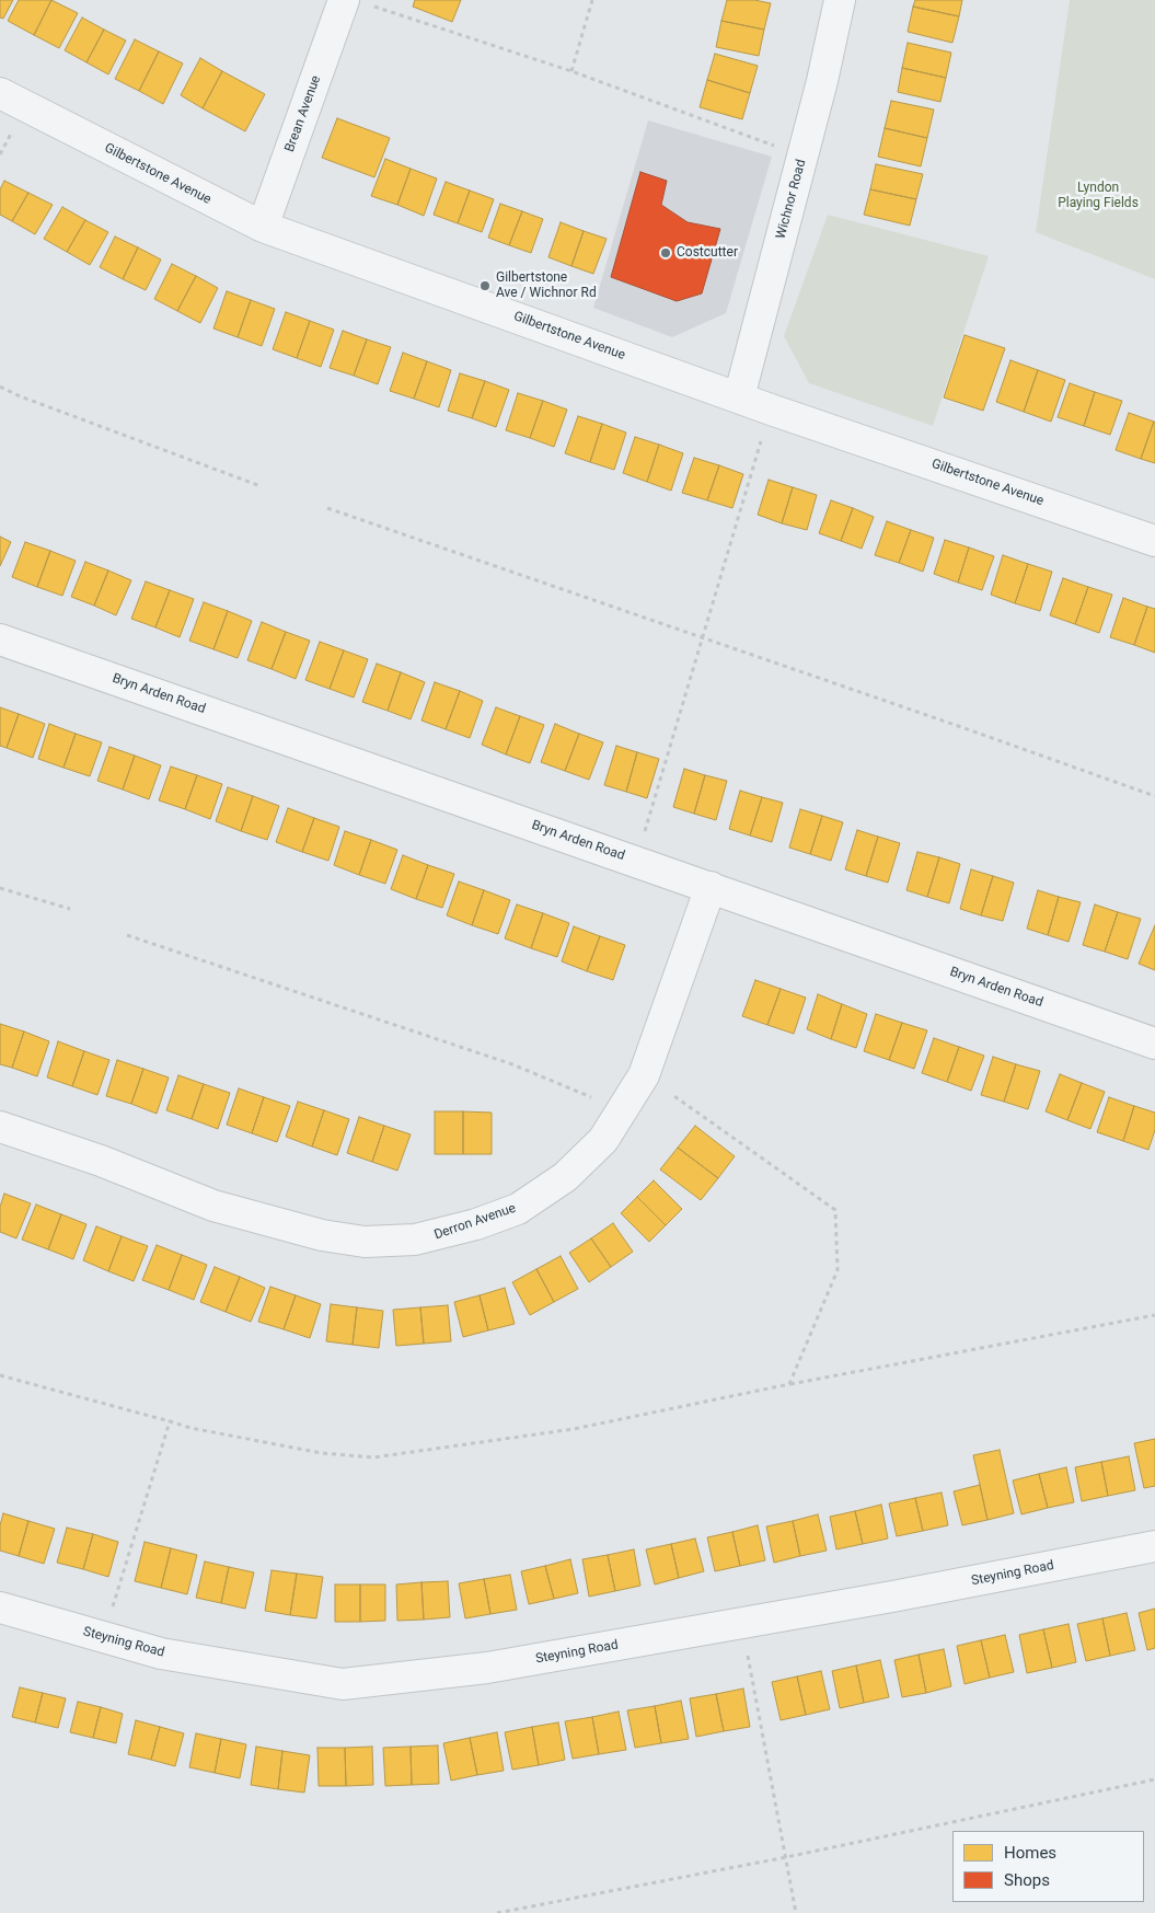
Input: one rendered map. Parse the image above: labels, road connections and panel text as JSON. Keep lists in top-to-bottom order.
{
  "streets": {
    "street": [
      "Brean Avenue",
      "Gilbertstone Avenue",
      "Wichnor Road",
      "Bryn Arden Road",
      "Derron Avenue",
      "Steyning Road"
    ]
  },
  "crossings": [
    ["Brean Avenue", "Gilbertstone Avenue"],
    ["Gilbertstone Avenue", "Wichnor Road"],
    ["Bryn Arden Road", "Derron Avenue"]
  ],
  "parks": ["Lyndon Playing Fields"],
  "places": ["Costcutter", "Gilbertstone Ave / Wichnor Rd"],
  "legend": ["Homes", "Shops"]
}
